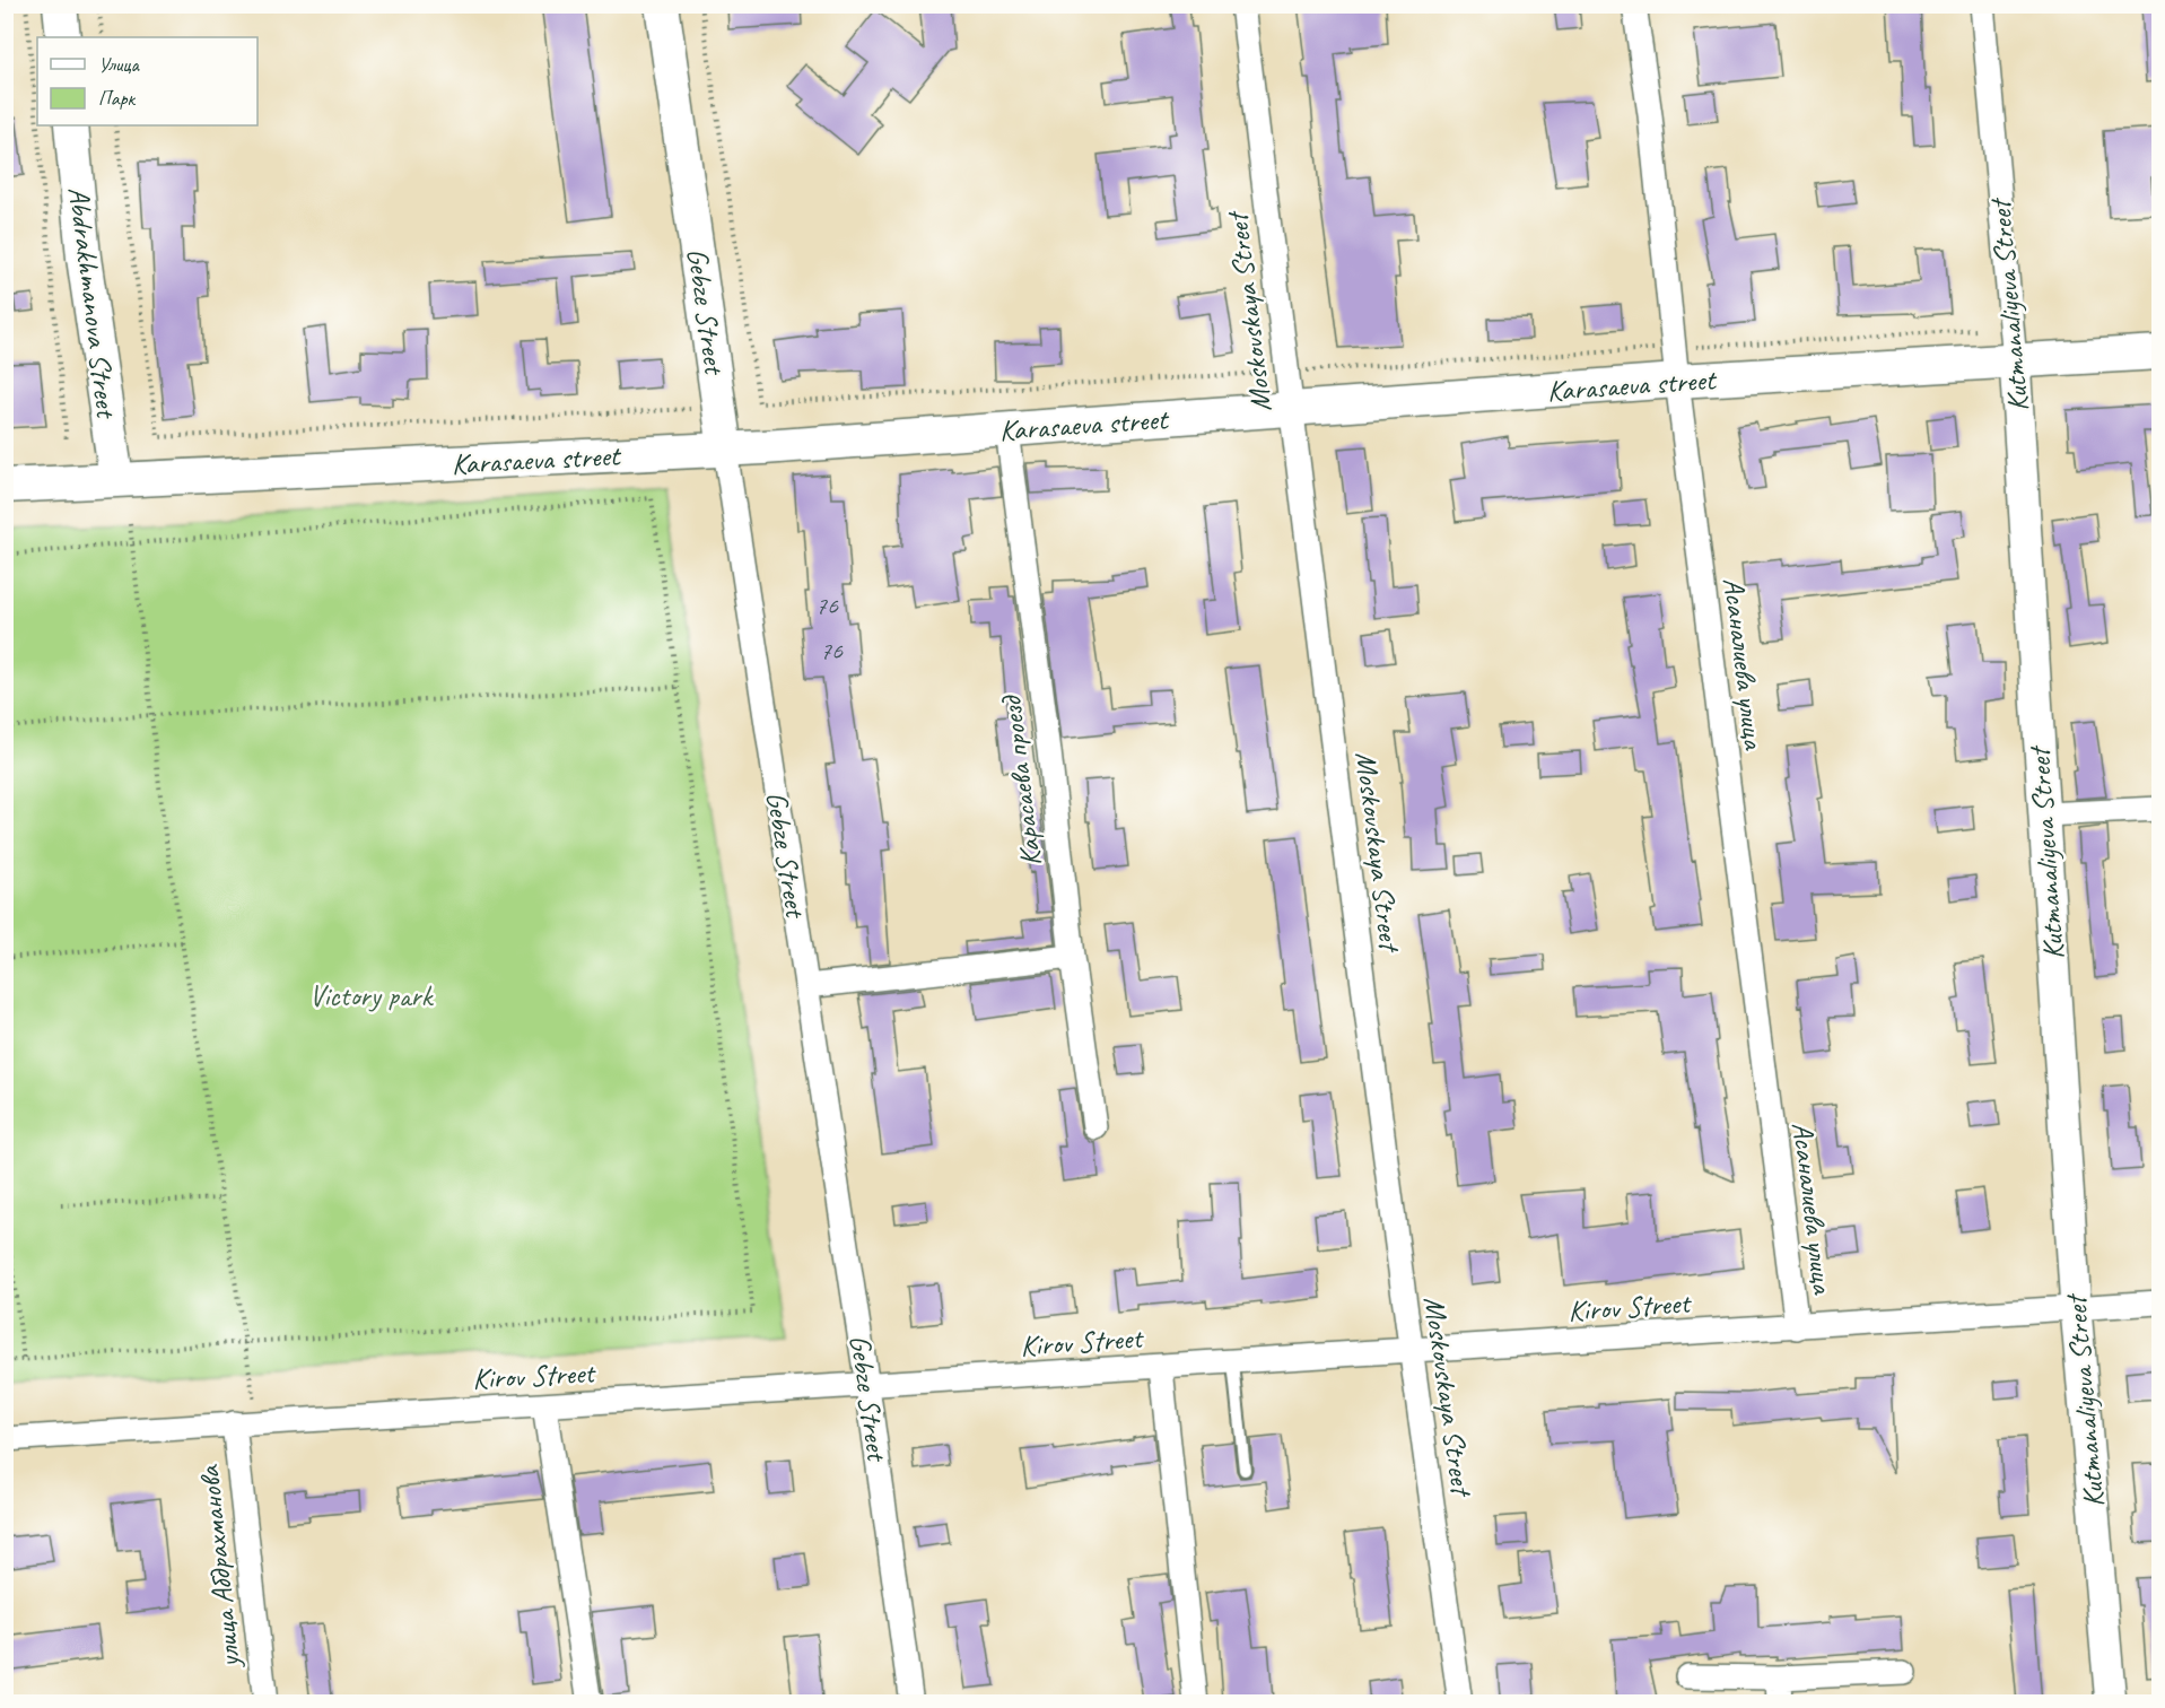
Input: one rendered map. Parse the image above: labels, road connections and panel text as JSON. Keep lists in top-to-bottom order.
{
  "streets": {
    "main road": ["Abdrakhmanova Street", "Gebze Street", "Karasaeva street"],
    "street": [
      "Kutmanaliyeva Street",
      "Moskovskaya Street",
      "Асаналиева улица",
      "Карасаева проезд",
      "Kirov Street",
      "улица Абдрахманова"
    ]
  },
  "crossings": [
    ["Abdrakhmanova Street", "Karasaeva street"],
    ["Kutmanaliyeva Street", "Karasaeva street"],
    ["Kutmanaliyeva Street", "Kirov Street"],
    ["Gebze Street", "Karasaeva street"],
    ["Gebze Street", "Kirov Street"],
    ["Moskovskaya Street", "Karasaeva street"],
    ["Moskovskaya Street", "Kirov Street"],
    ["Karasaeva street", "Асаналиева улица"],
    ["Karasaeva street", "Карасаева проезд"],
    ["Асаналиева улица", "Kirov Street"],
    ["Kirov Street", "улица Абдрахманова"]
  ],
  "parks": ["Victory park"],
  "house_numbers": ["76", "76"],
  "legend": ["Улица", "Парк"]
}
